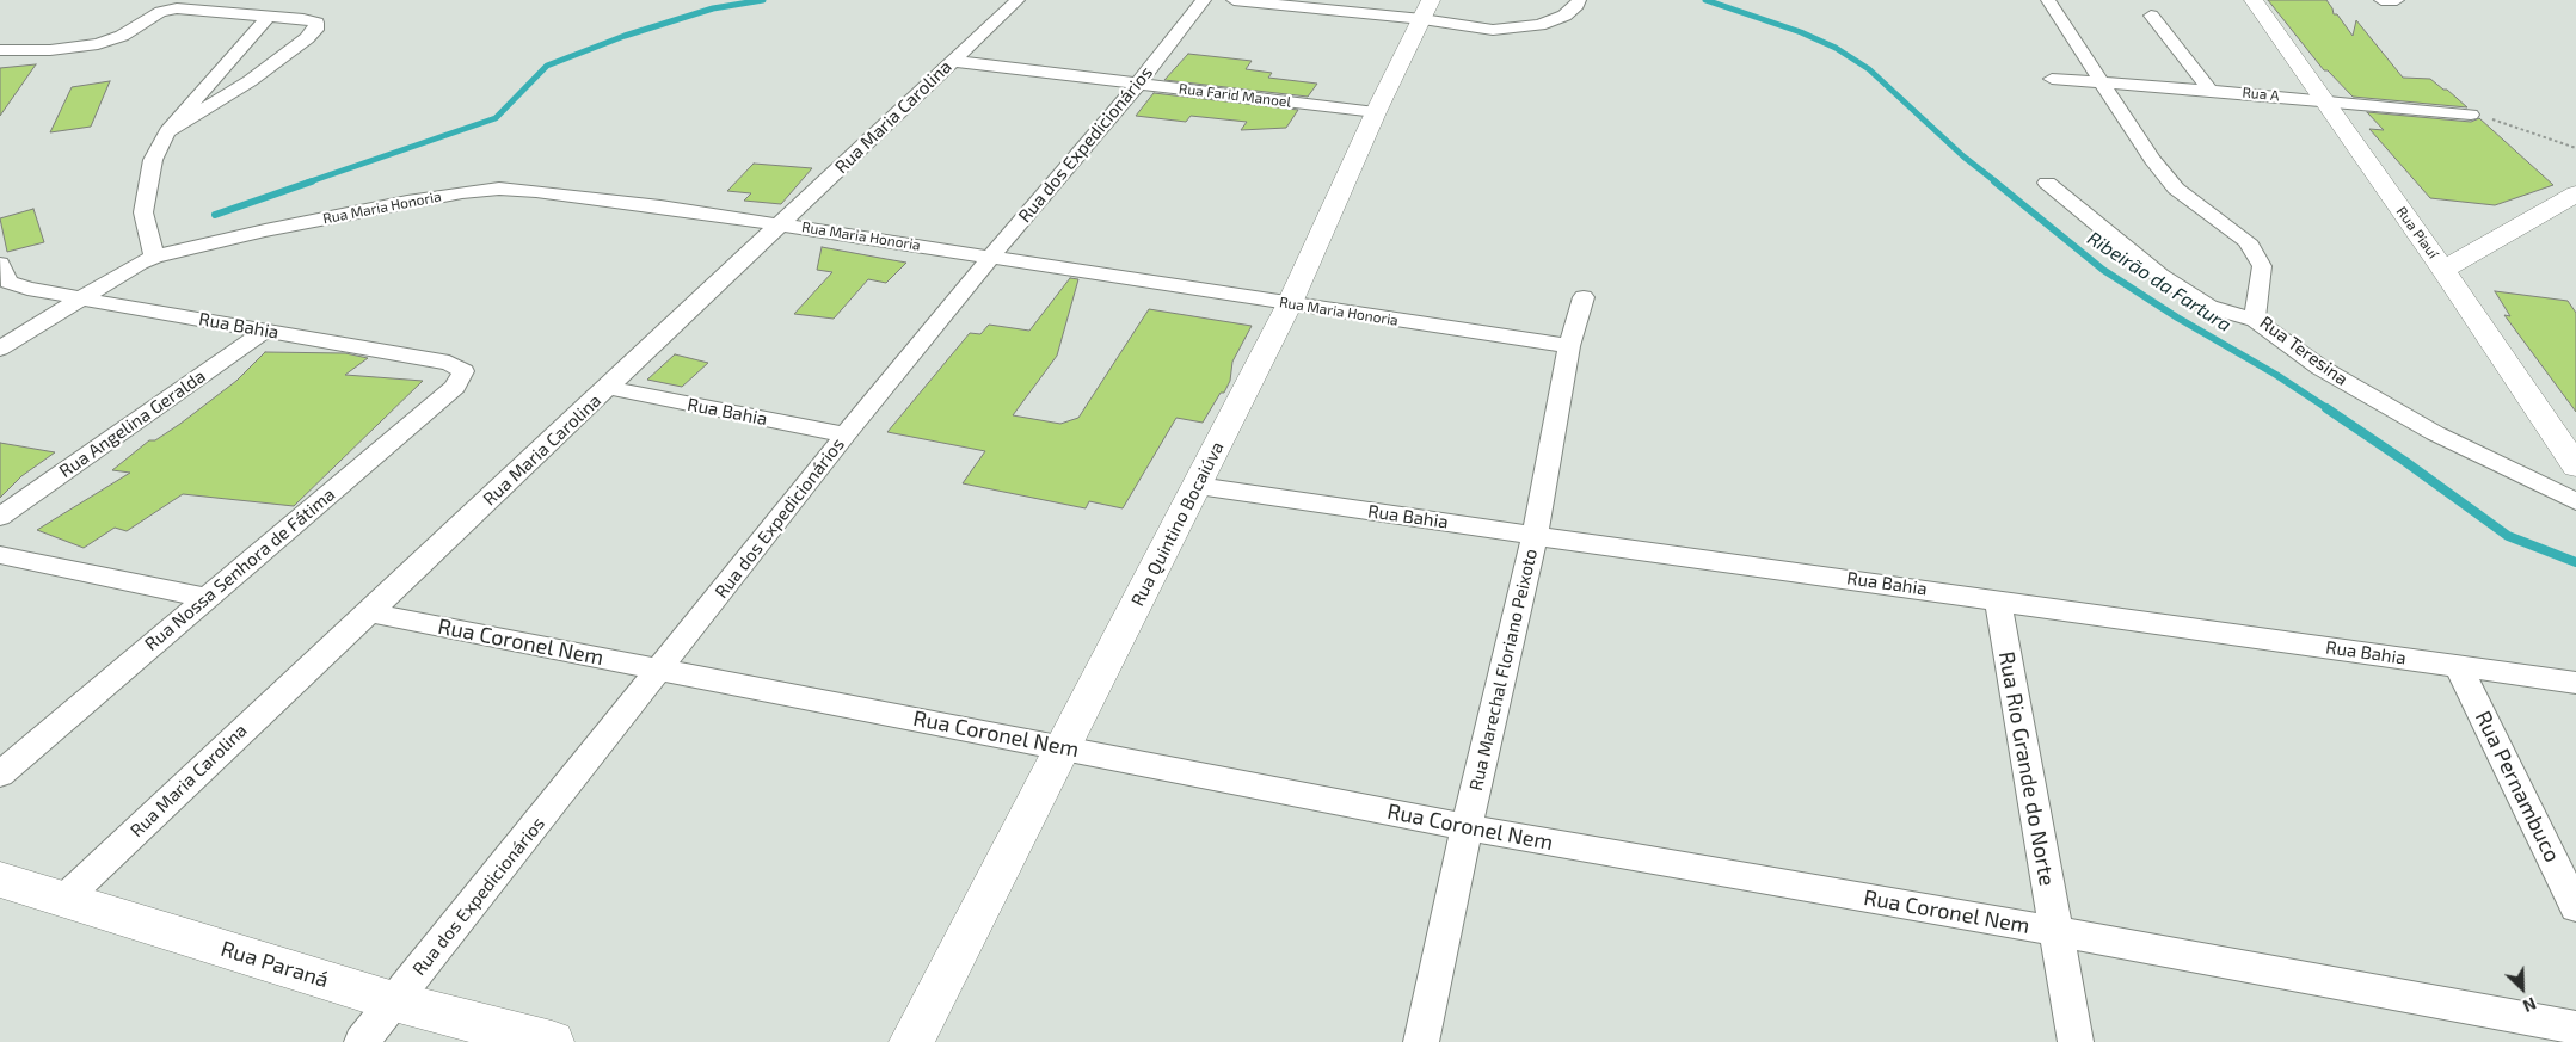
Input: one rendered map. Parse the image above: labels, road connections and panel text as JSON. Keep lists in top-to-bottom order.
{
  "streets": {
    "street": [
      "Rua A",
      "Rua Farid Manoel",
      "Rua Maria Carolina",
      "Rua dos Expedicionários",
      "Rua Maria Honoria",
      "Rua Piauí",
      "Rua Bahia",
      "Rua Teresina",
      "Rua Angelina Geralda",
      "Rua Quintino Bocaiúva",
      "Rua Nossa Senhora de Fátima",
      "Rua Coronel Nem",
      "Rua Marechal Floriano Peixoto",
      "Rua Rio Grande do Norte",
      "Rua Pernambuco",
      "Rua Paraná"
    ]
  },
  "crossings": [
    ["Rua A", "Rua Piauí"],
    ["Rua A", "Rua Teresina"],
    ["Rua Farid Manoel", "Rua Maria Carolina"],
    ["Rua Farid Manoel", "Rua dos Expedicionários"],
    ["Rua Farid Manoel", "Rua Quintino Bocaiúva"],
    ["Rua Maria Carolina", "Rua Maria Honoria"],
    ["Rua Maria Carolina", "Rua Bahia"],
    ["Rua Maria Carolina", "Rua Coronel Nem"],
    ["Rua Maria Carolina", "Rua Paraná"],
    ["Rua dos Expedicionários", "Rua Maria Honoria"],
    ["Rua dos Expedicionários", "Rua Bahia"],
    ["Rua dos Expedicionários", "Rua Coronel Nem"],
    ["Rua dos Expedicionários", "Rua Paraná"],
    ["Rua Maria Honoria", "Rua Bahia"],
    ["Rua Maria Honoria", "Rua Quintino Bocaiúva"],
    ["Rua Maria Honoria", "Rua Marechal Floriano Peixoto"],
    ["Rua Bahia", "Rua Angelina Geralda"],
    ["Rua Bahia", "Rua Quintino Bocaiúva"],
    ["Rua Bahia", "Rua Nossa Senhora de Fátima"],
    ["Rua Bahia", "Rua Marechal Floriano Peixoto"],
    ["Rua Bahia", "Rua Rio Grande do Norte"],
    ["Rua Bahia", "Rua Pernambuco"],
    ["Rua Quintino Bocaiúva", "Rua Coronel Nem"],
    ["Rua Coronel Nem", "Rua Marechal Floriano Peixoto"],
    ["Rua Coronel Nem", "Rua Rio Grande do Norte"]
  ],
  "water": ["Ribeirão da Fartura"],
  "north": "bottom right"
}
